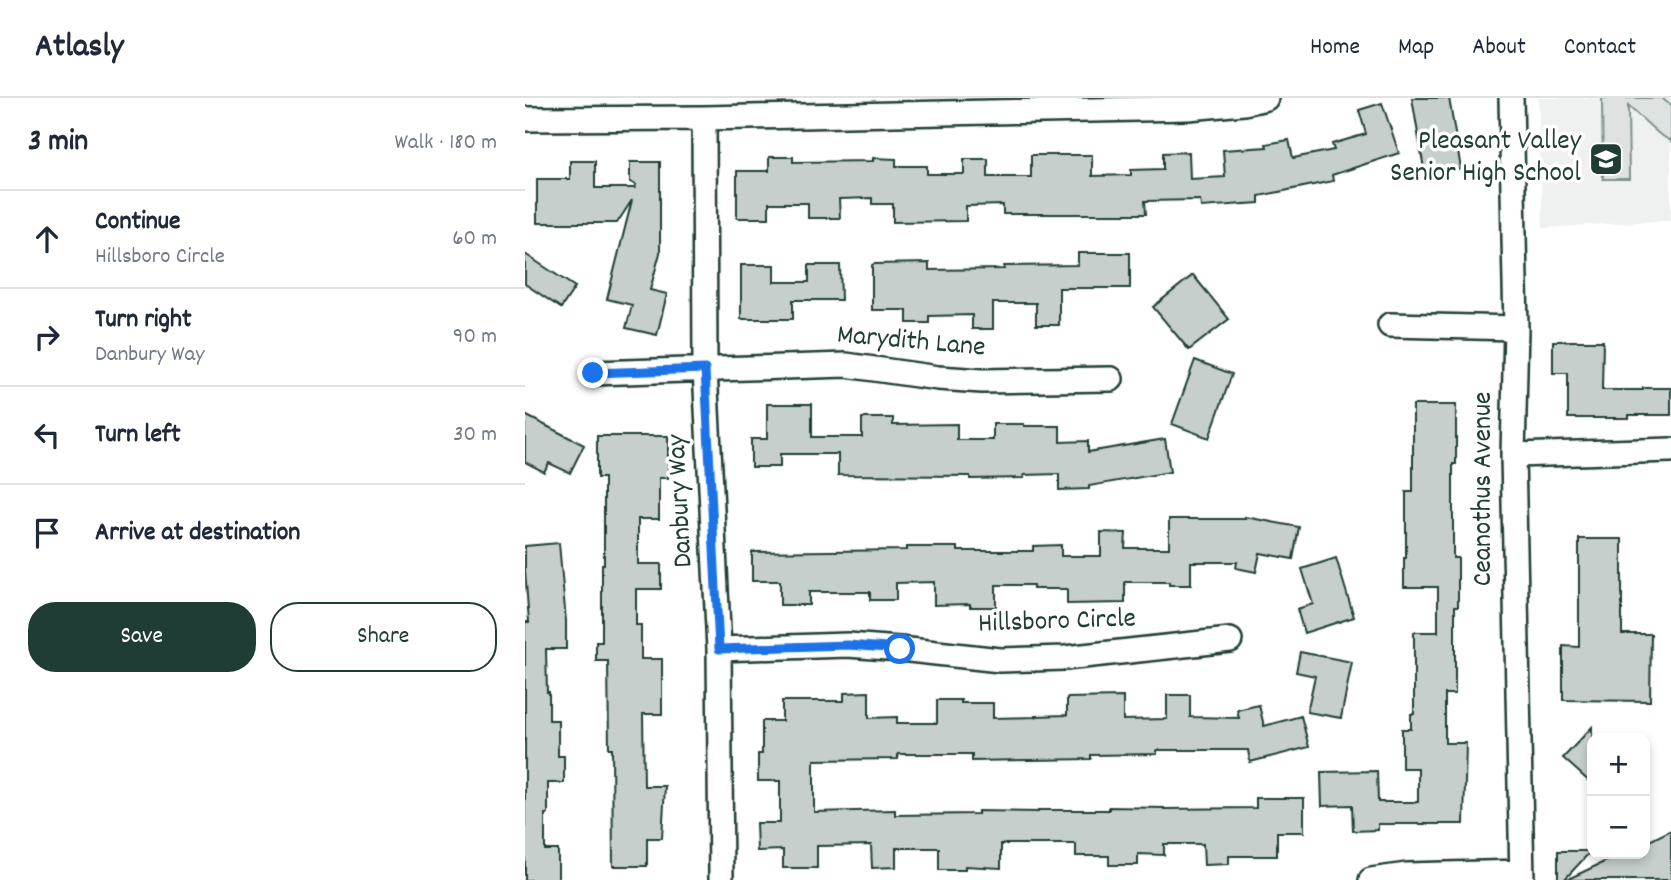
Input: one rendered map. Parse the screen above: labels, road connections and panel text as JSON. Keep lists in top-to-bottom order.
{
  "streets": {
    "street": [
      "Marydith Lane",
      "Ceanothus Avenue",
      "Danbury Way",
      "Hillsboro Circle"
    ]
  },
  "crossings": [
    ["Marydith Lane", "Danbury Way"],
    ["Danbury Way", "Hillsboro Circle"]
  ],
  "places": {
    "school or university": ["Pleasant Valley Senior High School"]
  },
  "page": {
    "header": "Atlasly",
    "nav": [
      "Home",
      "Map",
      "About",
      "Contact"
    ],
    "heading": ["3 min", "Walk · 180 m"],
    "list": [
      ["Continue", "Hillsboro Circle", "60 m"],
      ["Turn right", "Danbury Way", "90 m"],
      ["Turn left", "30 m"],
      "Arrive at destination"
    ],
    "buttons": ["Save", "Share"],
    "map_buttons": ["+", "−"]
  }
}
